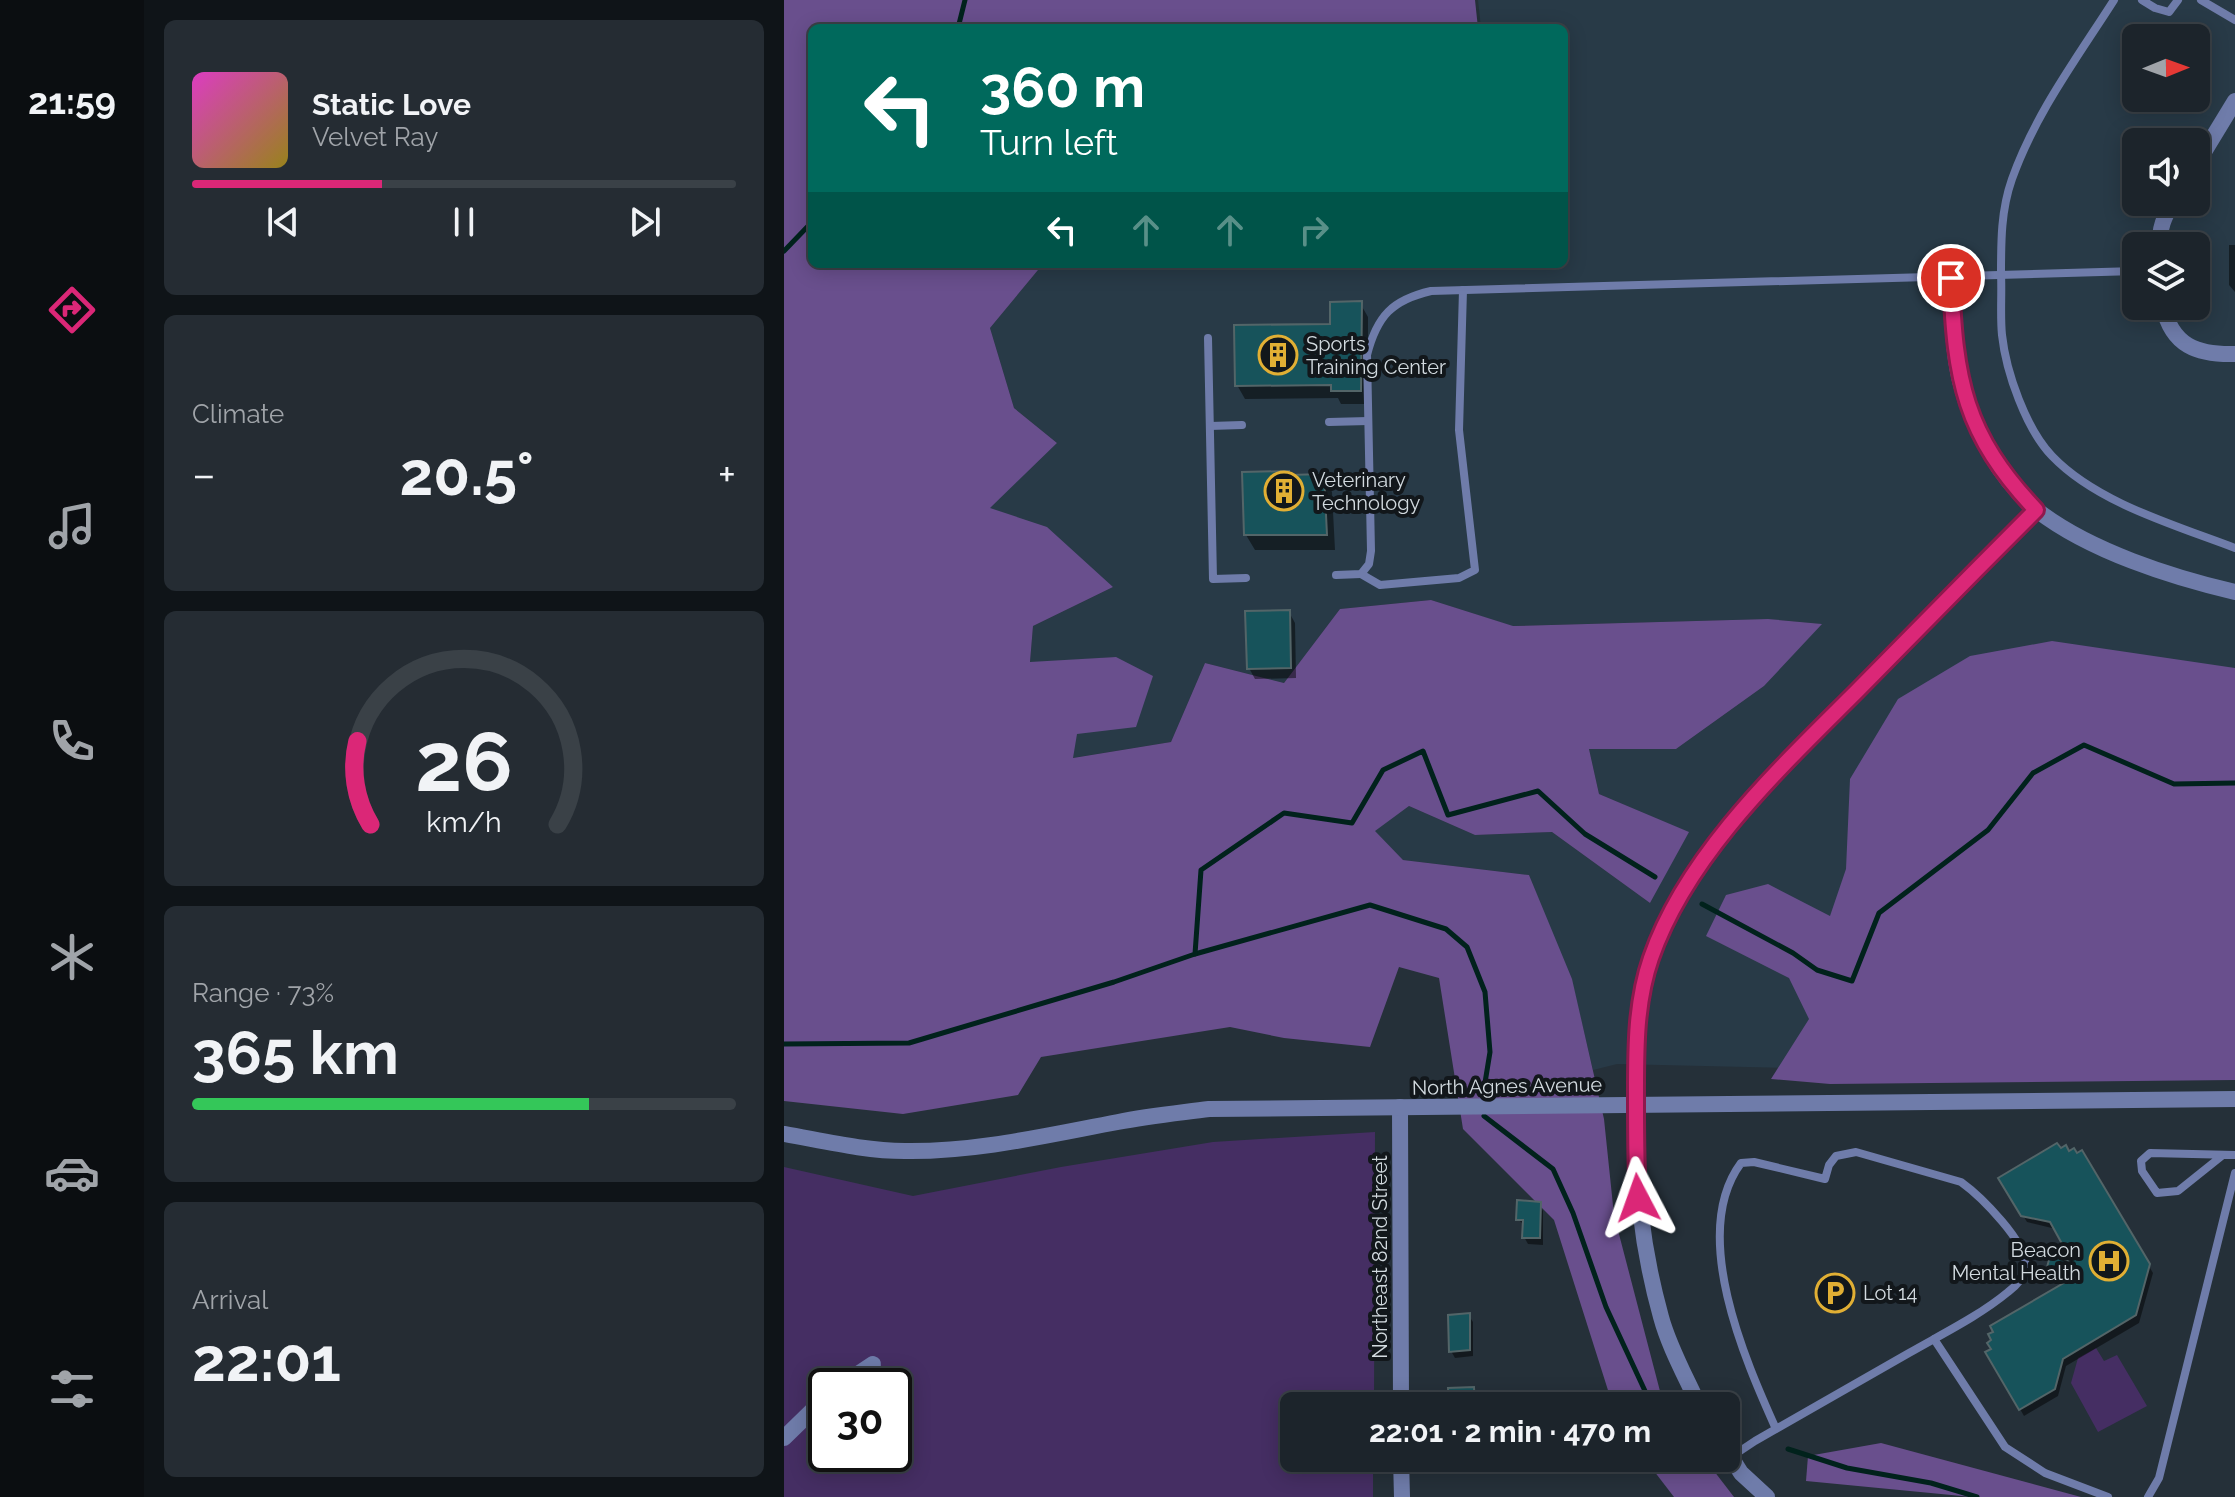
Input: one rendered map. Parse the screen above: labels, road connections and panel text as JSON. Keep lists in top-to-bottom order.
{
  "streets": {
    "street": ["North Agnes Avenue", "Northeast 82nd Street"]
  },
  "crossings": [
    ["North Agnes Avenue", "Northeast 82nd Street"]
  ],
  "places": {
    "building": ["Sports Training Center", "Veterinary Technology"],
    "hospital": ["Beacon Mental Health"],
    "parking": ["Lot 14"]
  },
  "north": "right",
  "page": {
    "tabs": "21:59",
    "turn": ["360 m", "Turn left"],
    "song": ["Static Love", "Velvet Ray"],
    "tile": [
      "Climate",
      ["Range · 73%", "365 km"],
      ["Arrival", "22:01"]
    ],
    "heat": ["−", "20.5°", "+"],
    "limit": "30",
    "trip": "22:01 · 2 min · 470 m",
    "gauge": ["26", "km/h"]
  }
}
